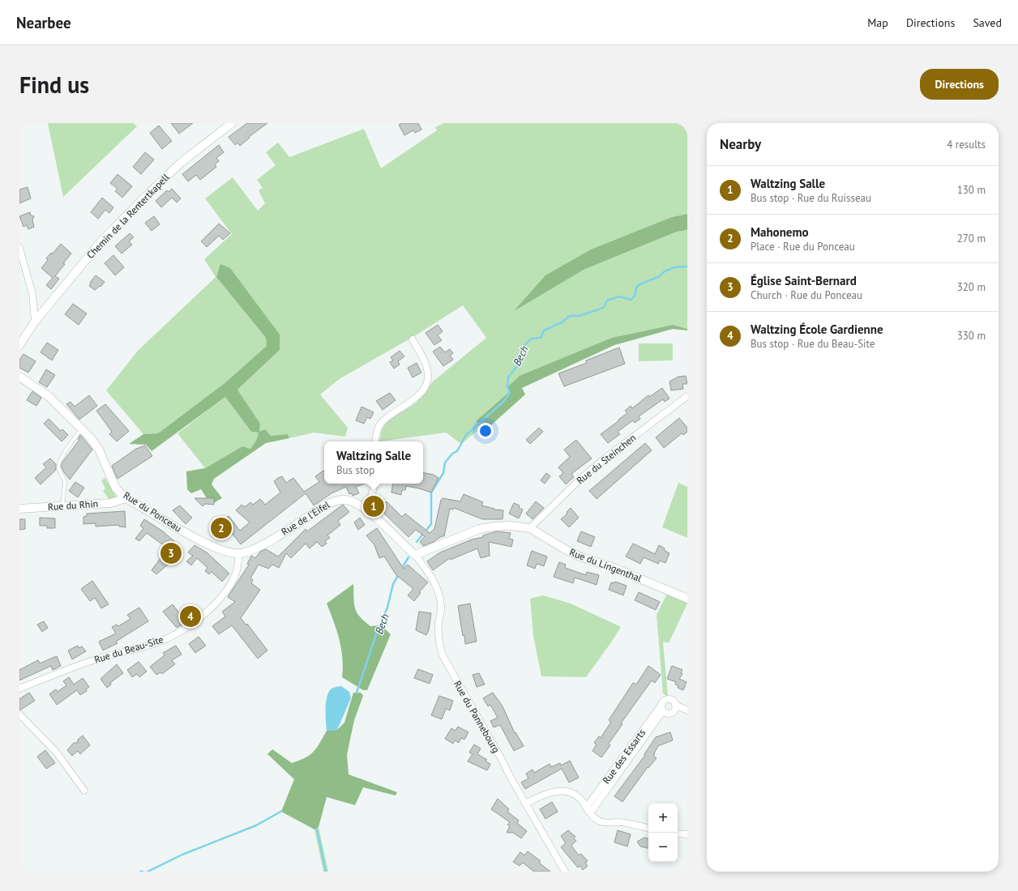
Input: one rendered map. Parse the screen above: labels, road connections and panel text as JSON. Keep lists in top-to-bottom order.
{
  "streets": {
    "street": [
      "Chemin de la Rentertkapell",
      "Rue du Steinchen",
      "Rue du Rhin",
      "Rue du Ponceau",
      "Rue de l'Eifel",
      "Rue du Lingenthal",
      "Rue du Beau-Site",
      "Rue du Pannebourg",
      "Rue des Essarts"
    ]
  },
  "crossings": [
    ["Rue du Steinchen", "Rue du Lingenthal"],
    ["Rue du Rhin", "Rue du Ponceau"],
    ["Rue du Ponceau", "Rue de l'Eifel"],
    ["Rue du Ponceau", "Rue du Beau-Site"],
    ["Rue de l'Eifel", "Rue du Lingenthal"],
    ["Rue de l'Eifel", "Rue du Beau-Site"],
    ["Rue de l'Eifel", "Rue du Pannebourg"],
    ["Rue du Lingenthal", "Rue du Pannebourg"]
  ],
  "water": ["Bech"],
  "page": {
    "header": "Nearbee",
    "nav": ["Map", "Directions", "Saved"],
    "buttons": "Directions",
    "title": "Find us",
    "heading": ["Nearby", "4 results"],
    "list": [
      {
        "mark": "1",
        "name": "Waltzing Salle",
        "note": "Bus stop · Rue du Ruisseau",
        "value": "130 m"
      },
      {
        "mark": "2",
        "name": "Mahonemo",
        "note": "Place · Rue du Ponceau",
        "value": "270 m"
      },
      {
        "mark": "3",
        "name": "Église Saint-Bernard",
        "note": "Church · Rue du Ponceau",
        "value": "320 m"
      },
      {
        "mark": "4",
        "name": "Waltzing École Gardienne",
        "note": "Bus stop · Rue du Beau-Site",
        "value": "330 m"
      }
    ],
    "popup": ["Waltzing Salle", "Bus stop"],
    "pins": [
      "1",
      "2",
      "3",
      "4"
    ],
    "map_buttons": ["+", "−"]
  }
}
